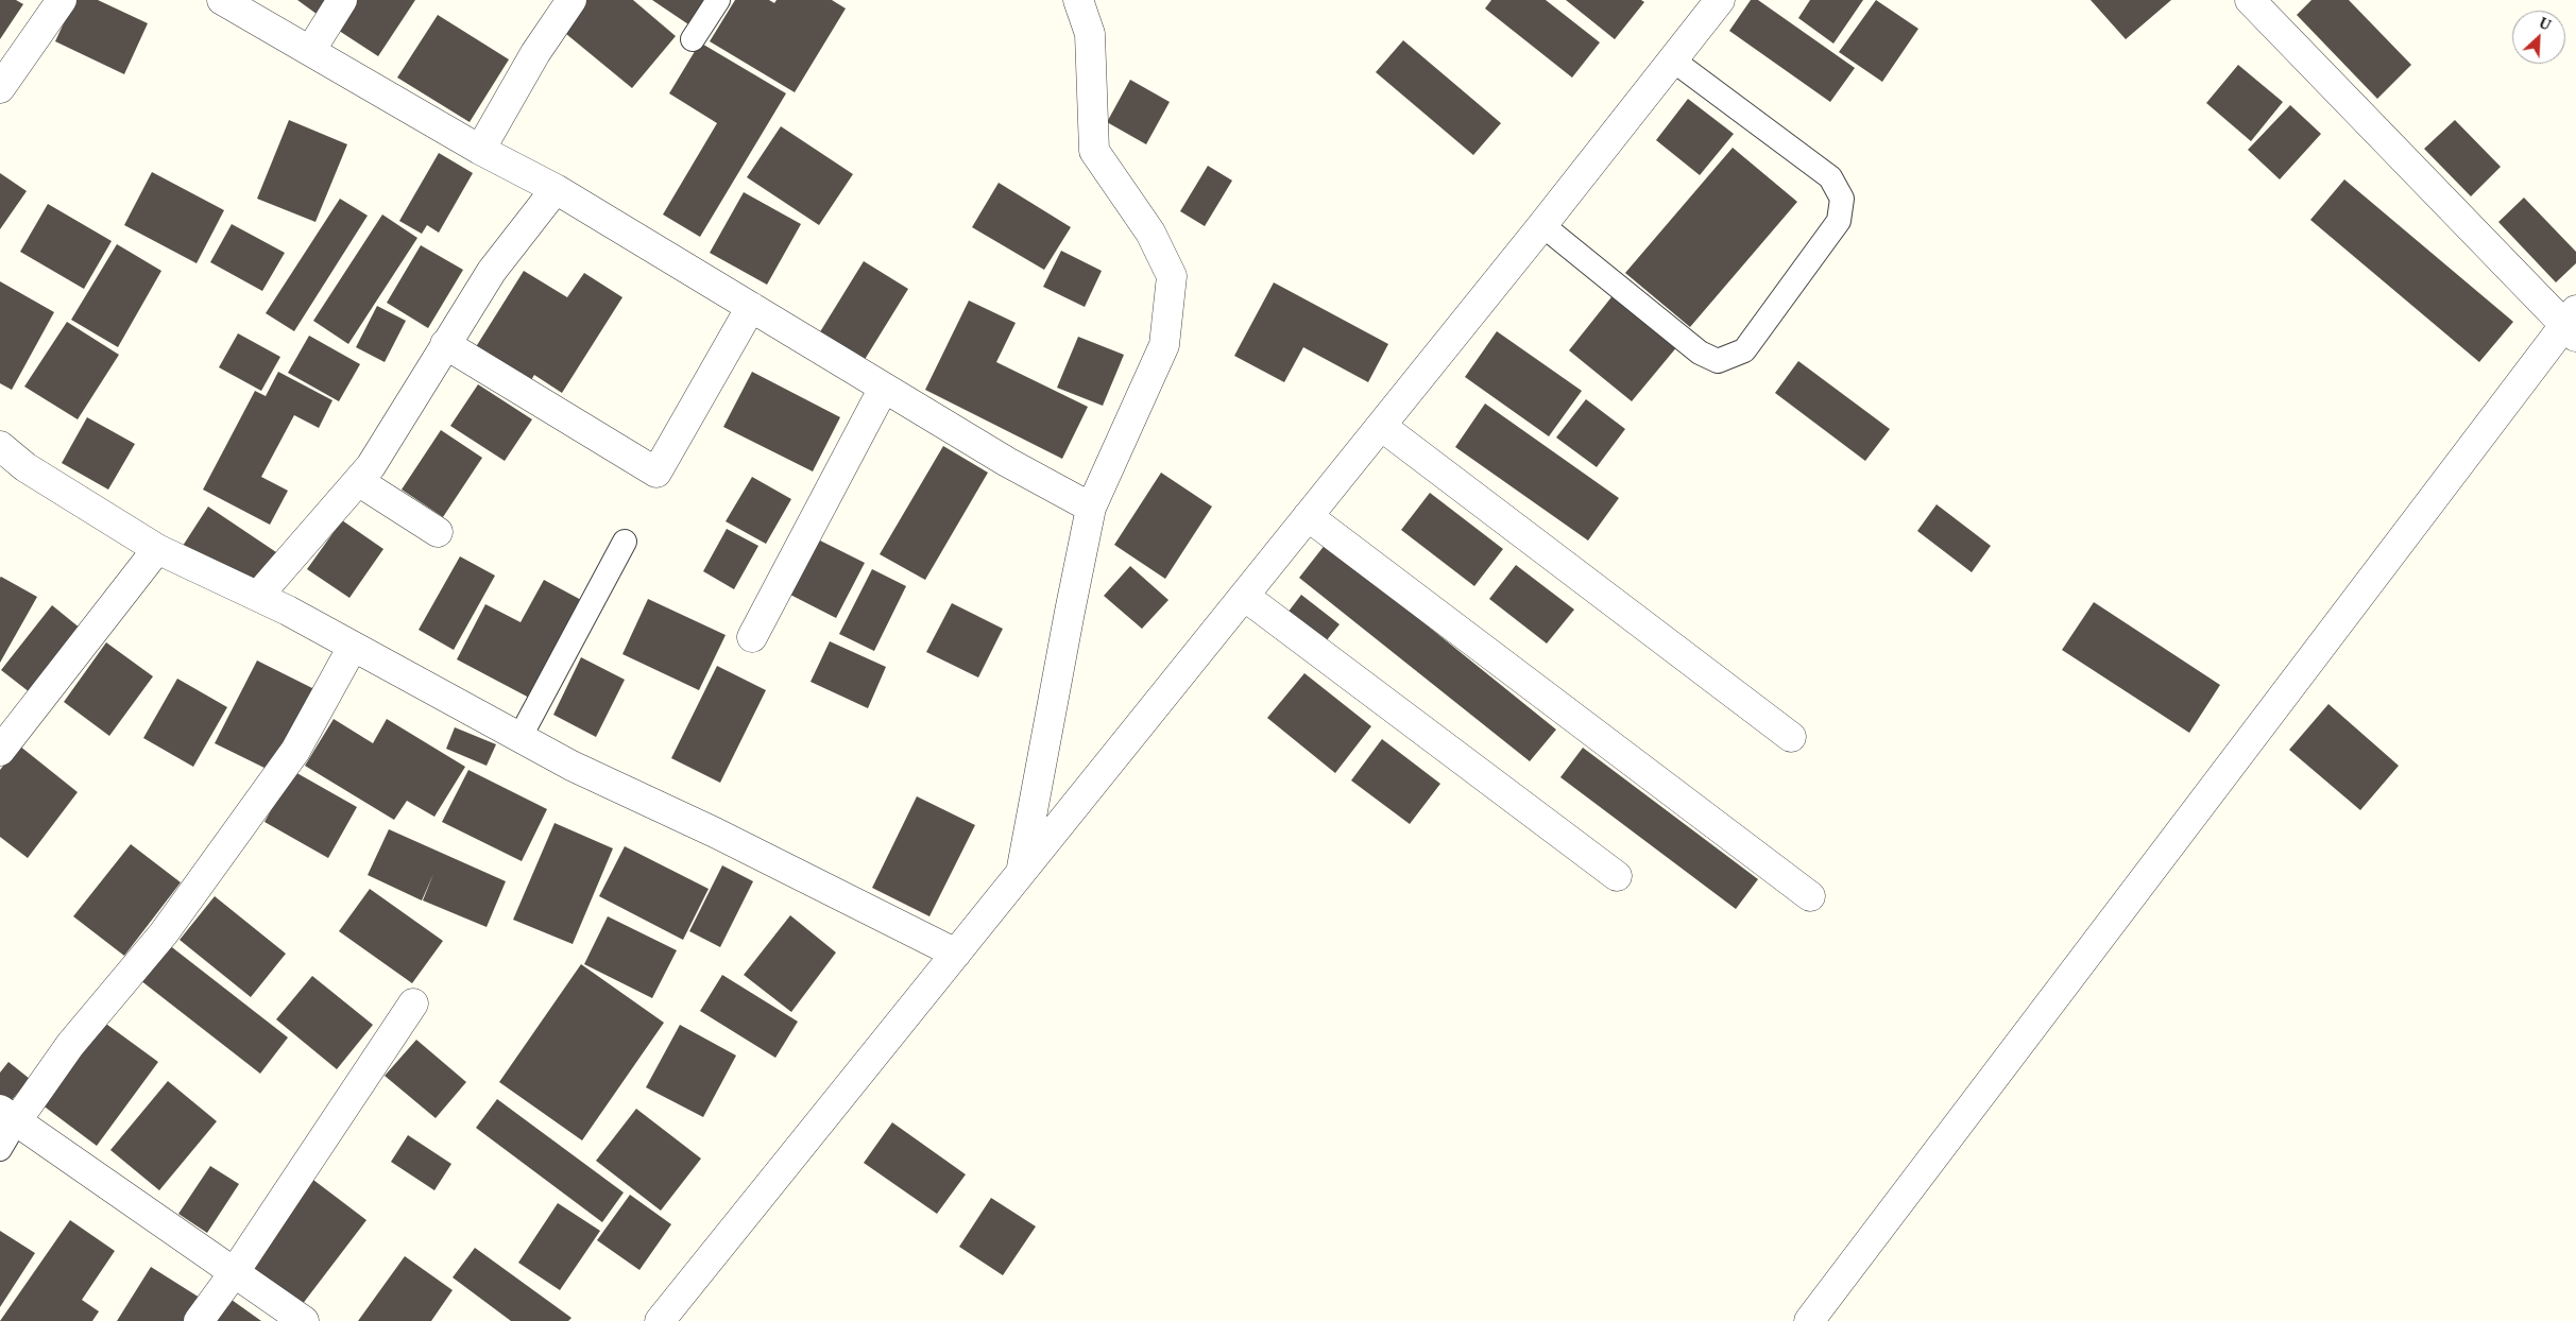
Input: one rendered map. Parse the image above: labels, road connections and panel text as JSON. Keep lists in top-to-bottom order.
{
  "north": "top right"
}
